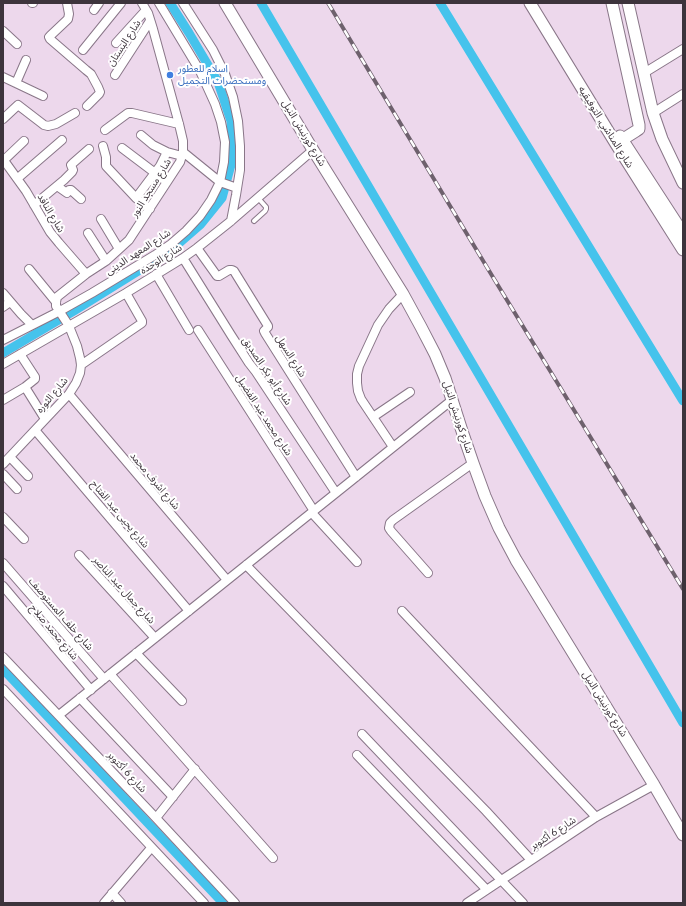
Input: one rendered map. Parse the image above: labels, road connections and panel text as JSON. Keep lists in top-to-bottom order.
{
  "streets": {
    "main road": ["شارع المناشي, التوفيقيه", "شارع كورنيش النيل"],
    "street": [
      "شارع البستان",
      "شارع مسجد النور",
      "شارع النافد",
      "شارع المعهد الدينى",
      "شارع الوحده",
      "شارع السهل",
      "شارع أبو بكر الصديق",
      "شارع الثوره",
      "شارع محمد عبد الفضيل",
      "شارع اشرف محمد",
      "شارع يحيى عبد الفتاح",
      "شارع جمال عبد الناصر",
      "شارع خلف المستوصف",
      "شارع محمد صلاح",
      "شارع 6 أكتوبر"
    ]
  },
  "crossings": [
    ["شارع البستان", "شارع مسجد النور"],
    ["شارع كورنيش النيل", "شارع الوحده"],
    ["شارع كورنيش النيل", "شارع 6 أكتوبر"],
    ["شارع مسجد النور", "شارع النافد"],
    ["شارع الوحده", "شارع السهل"],
    ["شارع الوحده", "شارع أبو بكر الصديق"],
    ["شارع الوحده", "شارع الثوره"],
    ["شارع الوحده", "شارع محمد عبد الفضيل"],
    ["شارع الثوره", "شارع اشرف محمد"],
    ["شارع الثوره", "شارع يحيى عبد الفتاح"]
  ],
  "places": ["اسلام للعطور ومستحضرات التجميل"]
}
